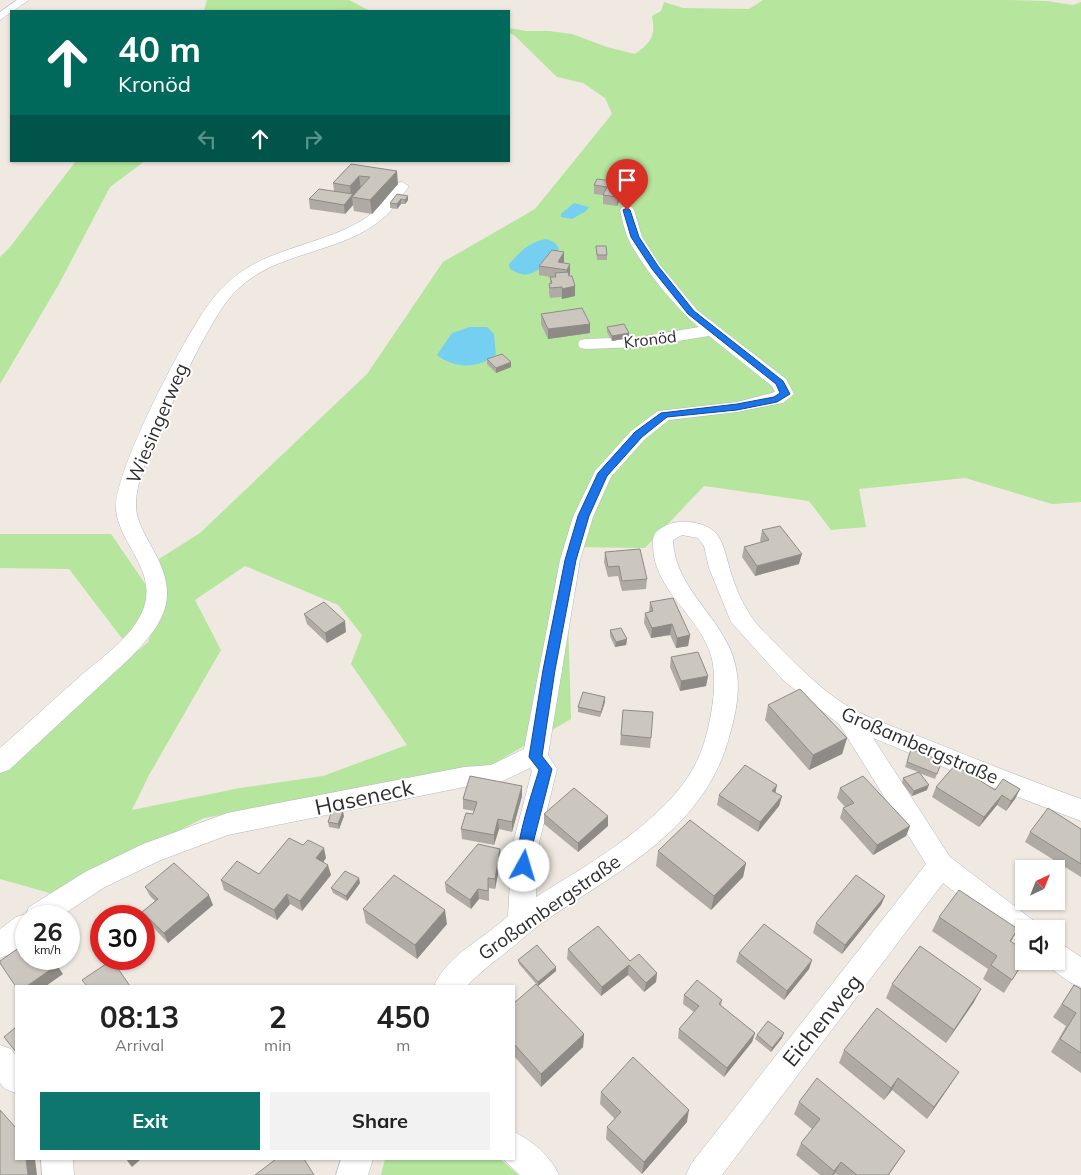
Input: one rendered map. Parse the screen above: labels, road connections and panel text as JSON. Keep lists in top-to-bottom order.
{
  "streets": {
    "street": [
      "Kronöd",
      "Wiesingerweg",
      "Großambergstraße",
      "Haseneck",
      "Eichenweg"
    ]
  },
  "crossings": [
    ["Kronöd", "Haseneck"]
  ],
  "north": "top right",
  "page": {
    "turn": ["40 m", "Kronöd"],
    "speed": "26 km/h",
    "limit": "30",
    "eta": [
      "08:13",
      "Arrival",
      "2",
      "min",
      "450",
      "m"
    ],
    "buttons": ["Exit", "Share"]
  }
}
